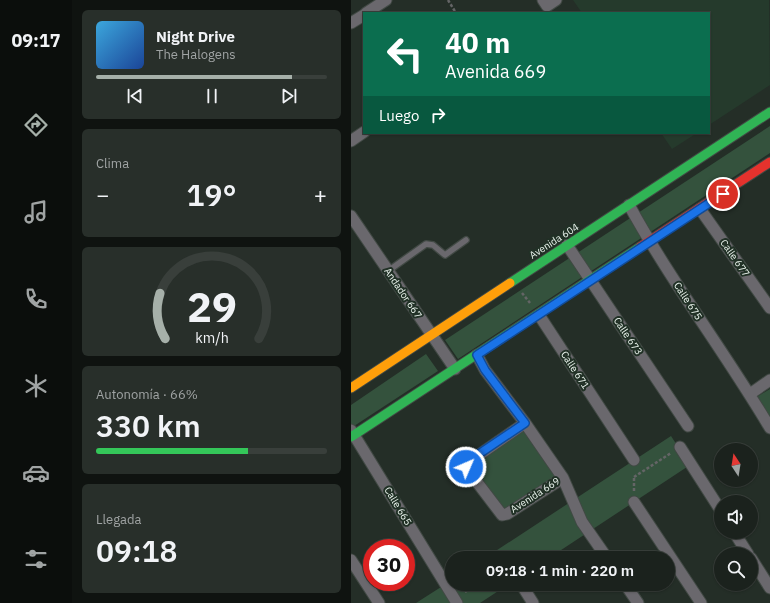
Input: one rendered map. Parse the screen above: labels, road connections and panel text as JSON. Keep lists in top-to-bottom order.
{
  "streets": {
    "street": [
      "Avenida 604",
      "Calle 677",
      "Andador 667",
      "Calle 675",
      "Calle 673",
      "Calle 671",
      "Avenida 669",
      "Calle 665"
    ]
  },
  "crossings": [
    ["Avenida 604", "Andador 667"],
    ["Avenida 604", "Calle 675"],
    ["Avenida 604", "Calle 673"]
  ],
  "north": "top",
  "page": {
    "tabs": "09:17",
    "turn": ["40 m", "Avenida 669"],
    "song": ["Night Drive", "The Halogens"],
    "then": "Luego",
    "tile": [
      "Clima",
      ["Autonomía · 66%", "330 km"],
      ["Llegada", "09:18"]
    ],
    "heat": ["−", "19°", "+"],
    "limit": "30",
    "trip": "09:18 · 1 min · 220 m",
    "gauge": ["29", "km/h"]
  }
}
